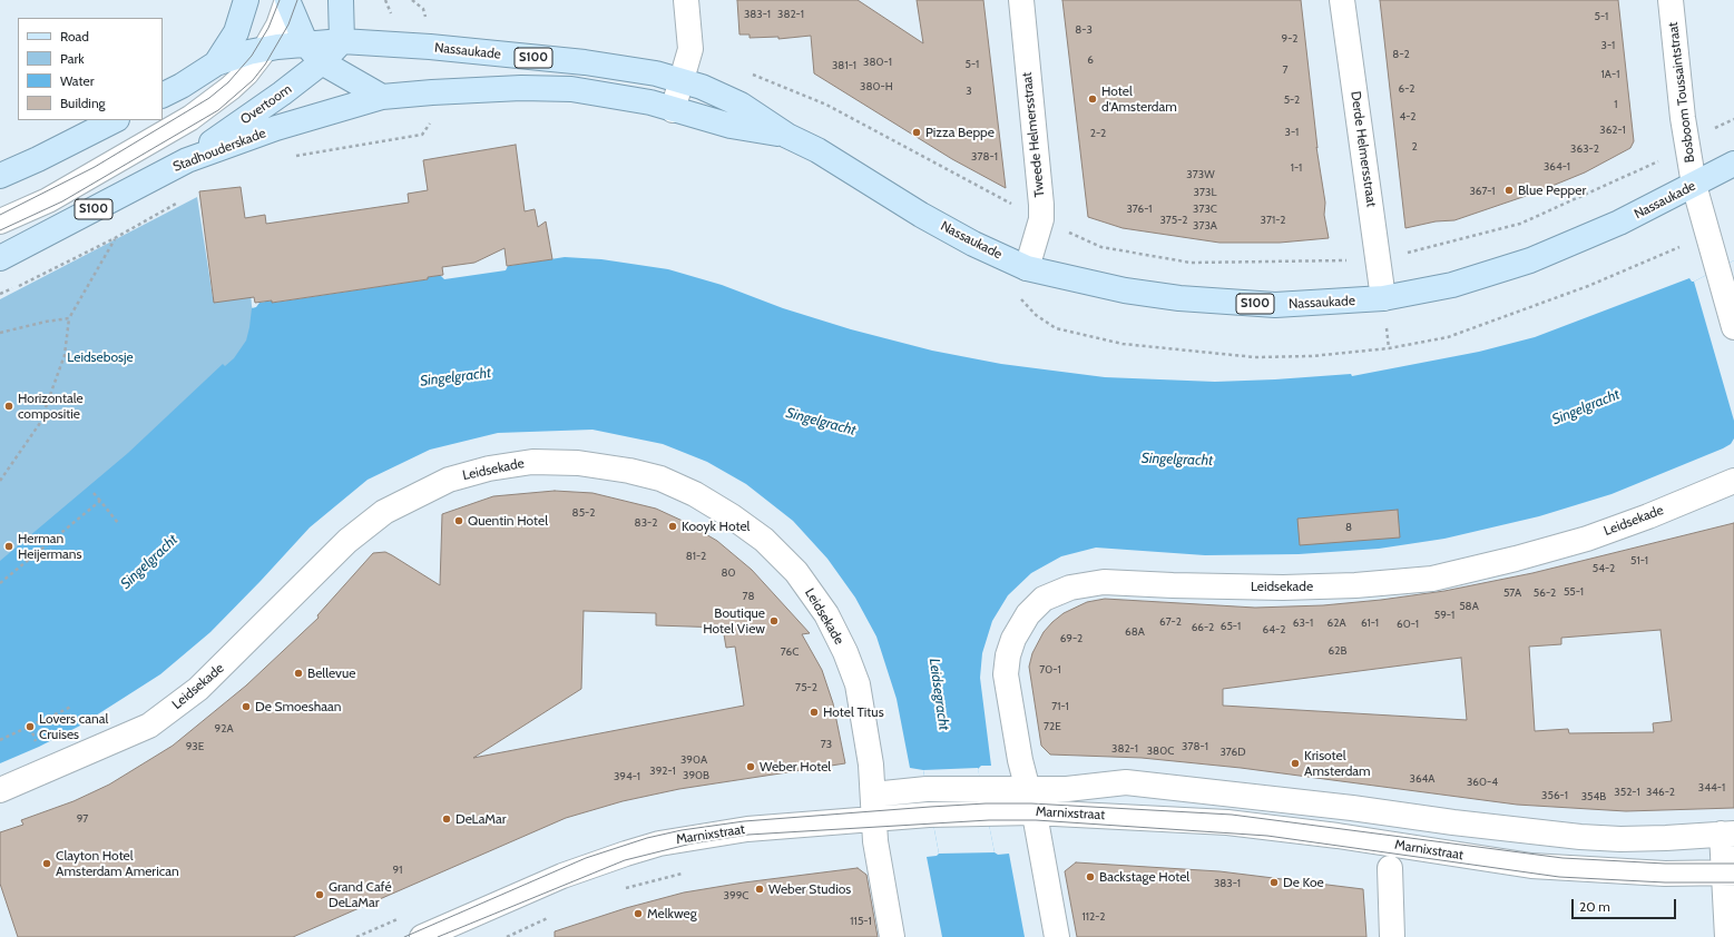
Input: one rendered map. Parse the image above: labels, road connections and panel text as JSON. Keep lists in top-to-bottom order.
{
  "streets": {
    "main road": [
      "Nassaukade",
      "S100",
      "Overtoom",
      "Stadhouderskade"
    ],
    "street": [
      "Bosboom Toussaintstraat",
      "Tweede Helmersstraat",
      "Derde Helmersstraat",
      "Leidsekade",
      "Marnixstraat"
    ]
  },
  "crossings": [
    ["Nassaukade", "S100"],
    ["Nassaukade", "Bosboom Toussaintstraat"],
    ["Nassaukade", "Overtoom"],
    ["Nassaukade", "Tweede Helmersstraat"],
    ["Nassaukade", "Derde Helmersstraat"],
    ["Nassaukade", "Stadhouderskade"],
    ["Overtoom", "Stadhouderskade"],
    ["Leidsekade", "Marnixstraat"]
  ],
  "water": ["Singelgracht", "Leidsegracht"],
  "parks": ["Leidsebosje"],
  "places": [
    "Hotel d'Amsterdam",
    "Pizza Beppe",
    "Blue Pepper",
    "Horizontale compositie",
    "Quentin Hotel",
    "Kooyk Hotel",
    "Herman Heijermans",
    "Boutique Hotel View",
    "Bellevue",
    "De Smoeshaan",
    "Hotel Titus",
    "Lovers canal Cruises",
    "Krisotel Amsterdam",
    "Weber Hotel",
    "DeLaMar",
    "Clayton Hotel Amsterdam American",
    "Backstage Hotel",
    "De Koe",
    "Weber Studios",
    "Grand Café DeLaMar",
    "Melkweg"
  ],
  "house_numbers": [
    "383-1",
    "382-1",
    "5-1",
    "8-3",
    "9-2",
    "3-1",
    "8-2",
    "6",
    "380-1",
    "5-1",
    "381-1",
    "7",
    "1A-1",
    "380-H",
    "6-2",
    "3",
    "5-2",
    "1",
    "4-2",
    "362-1",
    "3-1",
    "2-2",
    "2",
    "363-2",
    "378-1",
    "364-1",
    "1-1",
    "373W",
    "367-1",
    "373L",
    "376-1",
    "373C",
    "375-2",
    "371-2",
    "373A",
    "85-2",
    "83-2",
    "8",
    "81-2",
    "51-1",
    "54-2",
    "80",
    "55-1",
    "57A",
    "56-2",
    "78",
    "58A",
    "59-1",
    "67-2",
    "63-1",
    "62A",
    "61-1",
    "60-1",
    "65-1",
    "66-2",
    "64-2",
    "68A",
    "69-2",
    "62B",
    "76C",
    "70-1",
    "75-2",
    "71-1",
    "72E",
    "92A",
    "73",
    "93E",
    "378-1",
    "382-1",
    "380C",
    "376D",
    "390A",
    "392-1",
    "390B",
    "394-1",
    "364A",
    "360-4",
    "344-1",
    "352-1",
    "346-2",
    "356-1",
    "354B",
    "97",
    "91",
    "383-1",
    "399C",
    "112-2",
    "115-1"
  ],
  "legend": [
    "Road",
    "Park",
    "Water",
    "Building"
  ],
  "scale_bar": "20 m"
}
